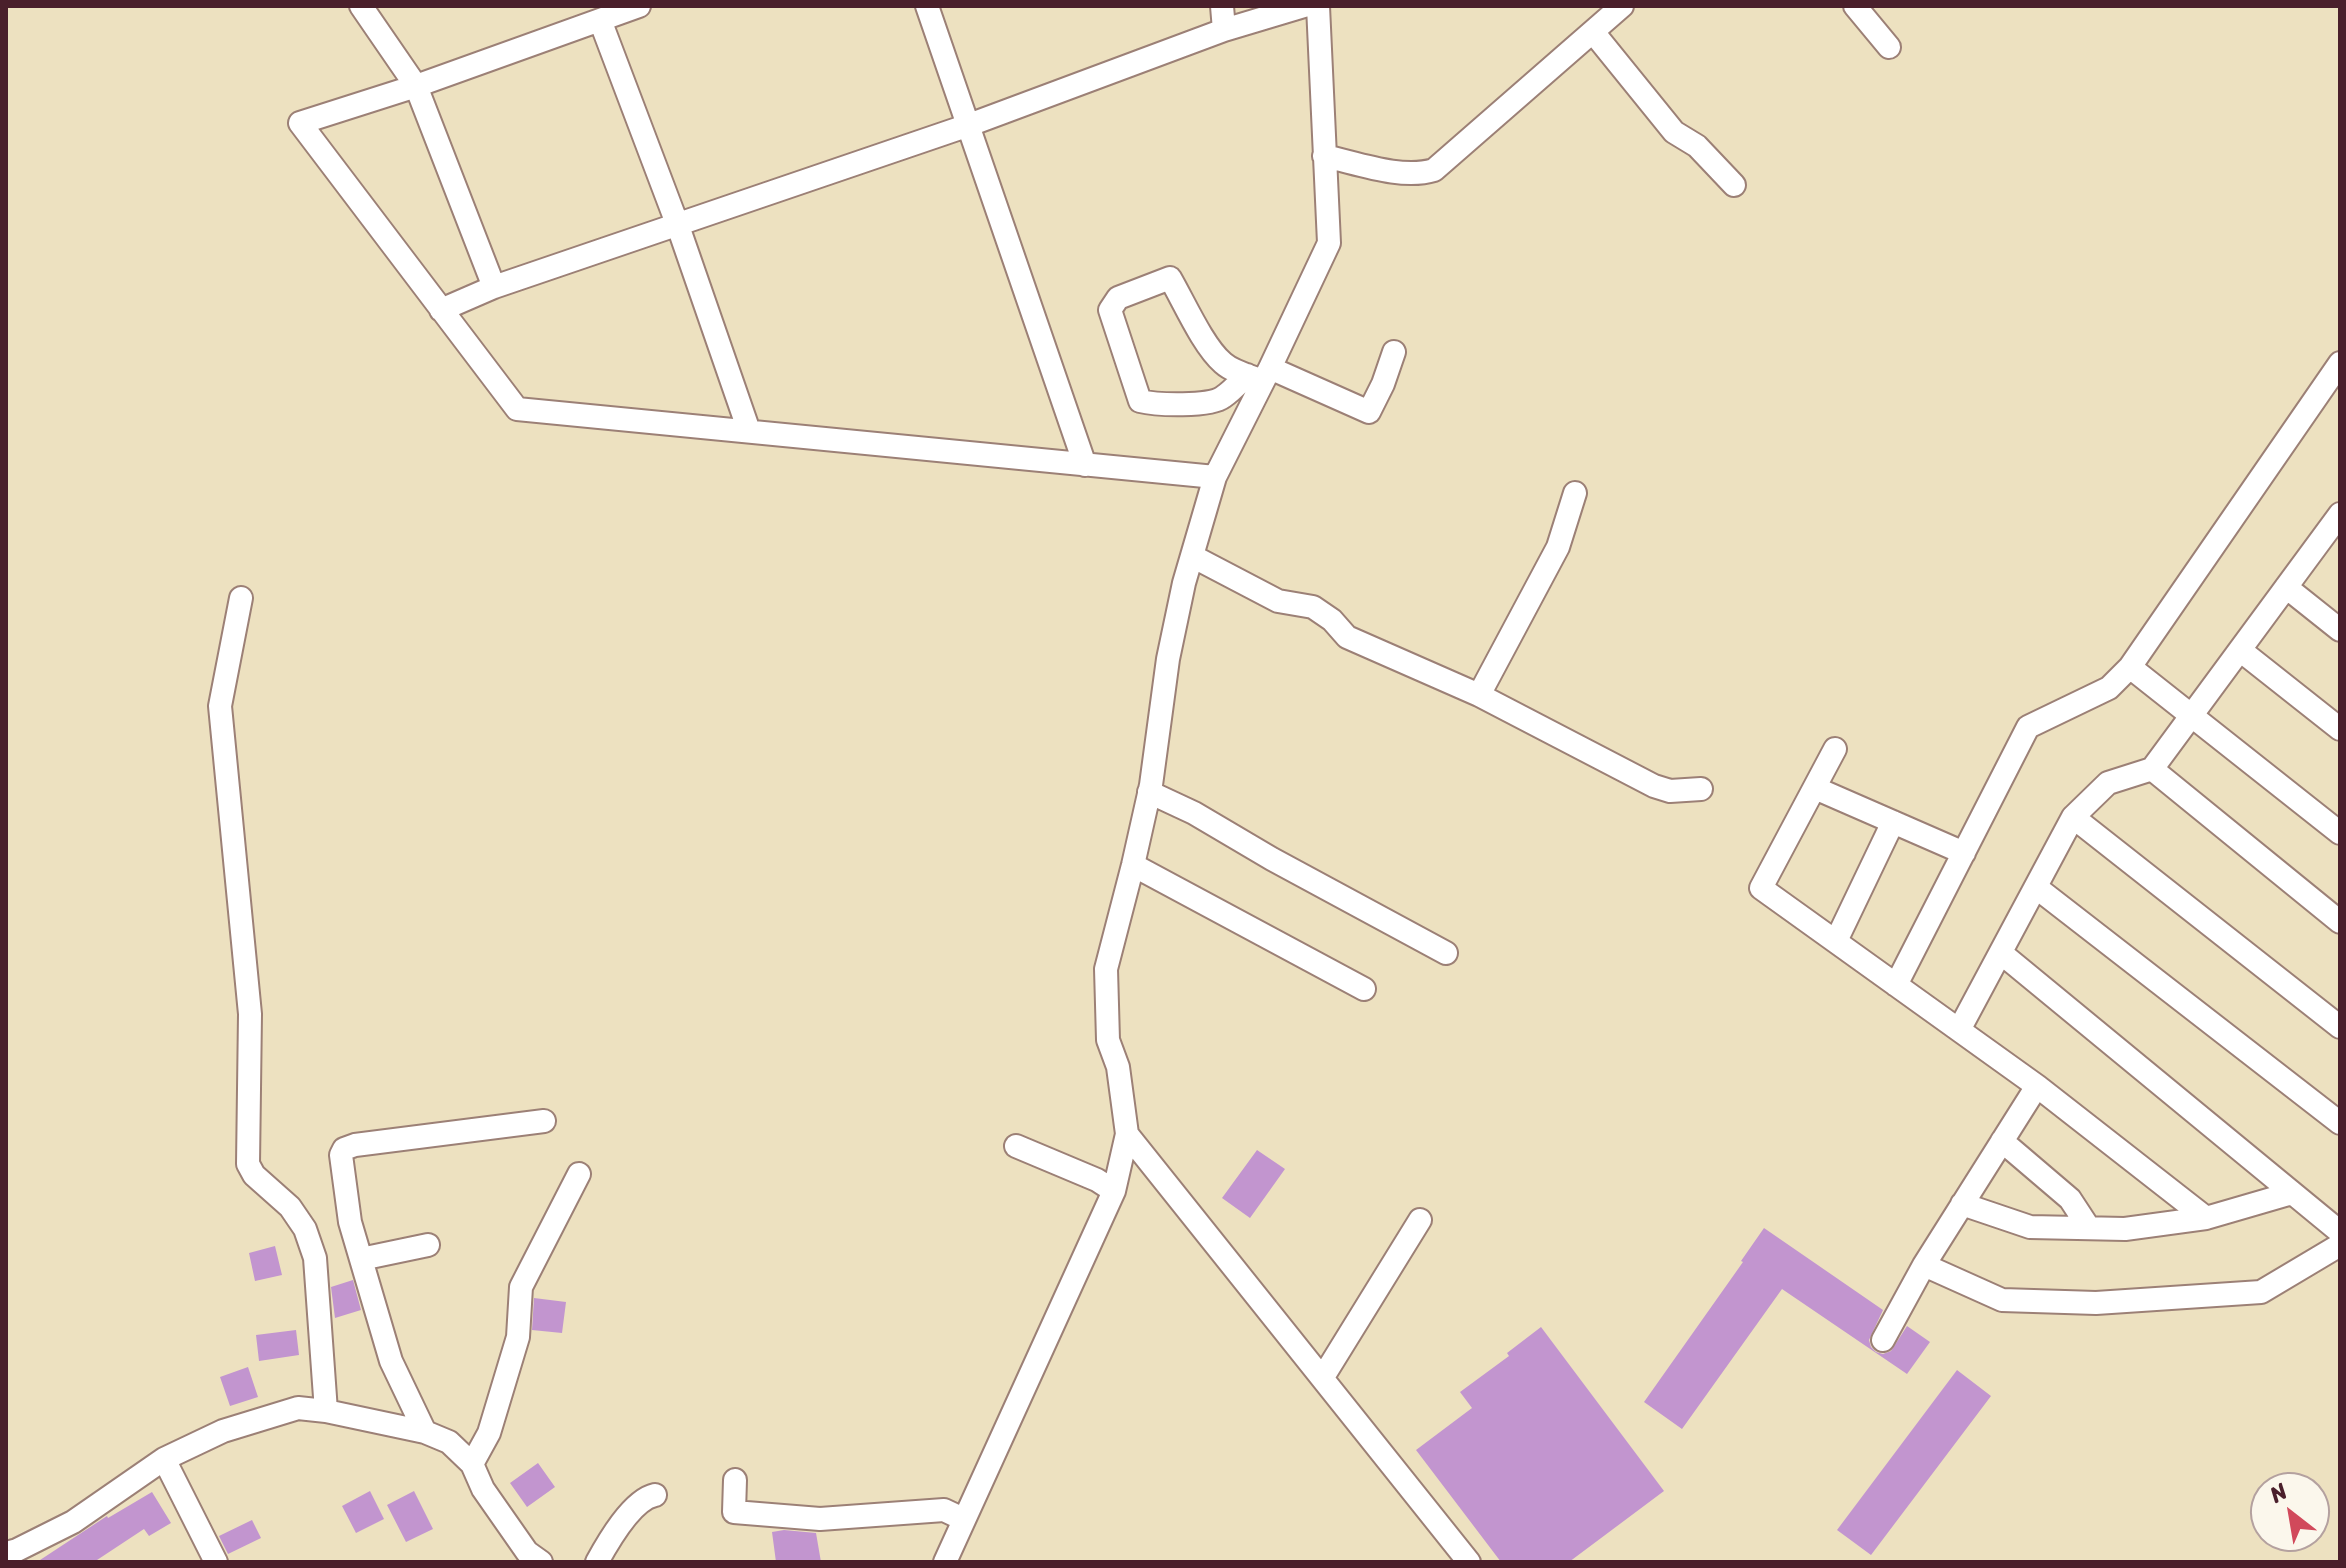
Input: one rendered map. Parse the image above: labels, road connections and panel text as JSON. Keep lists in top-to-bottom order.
{
  "north": "top left"
}
